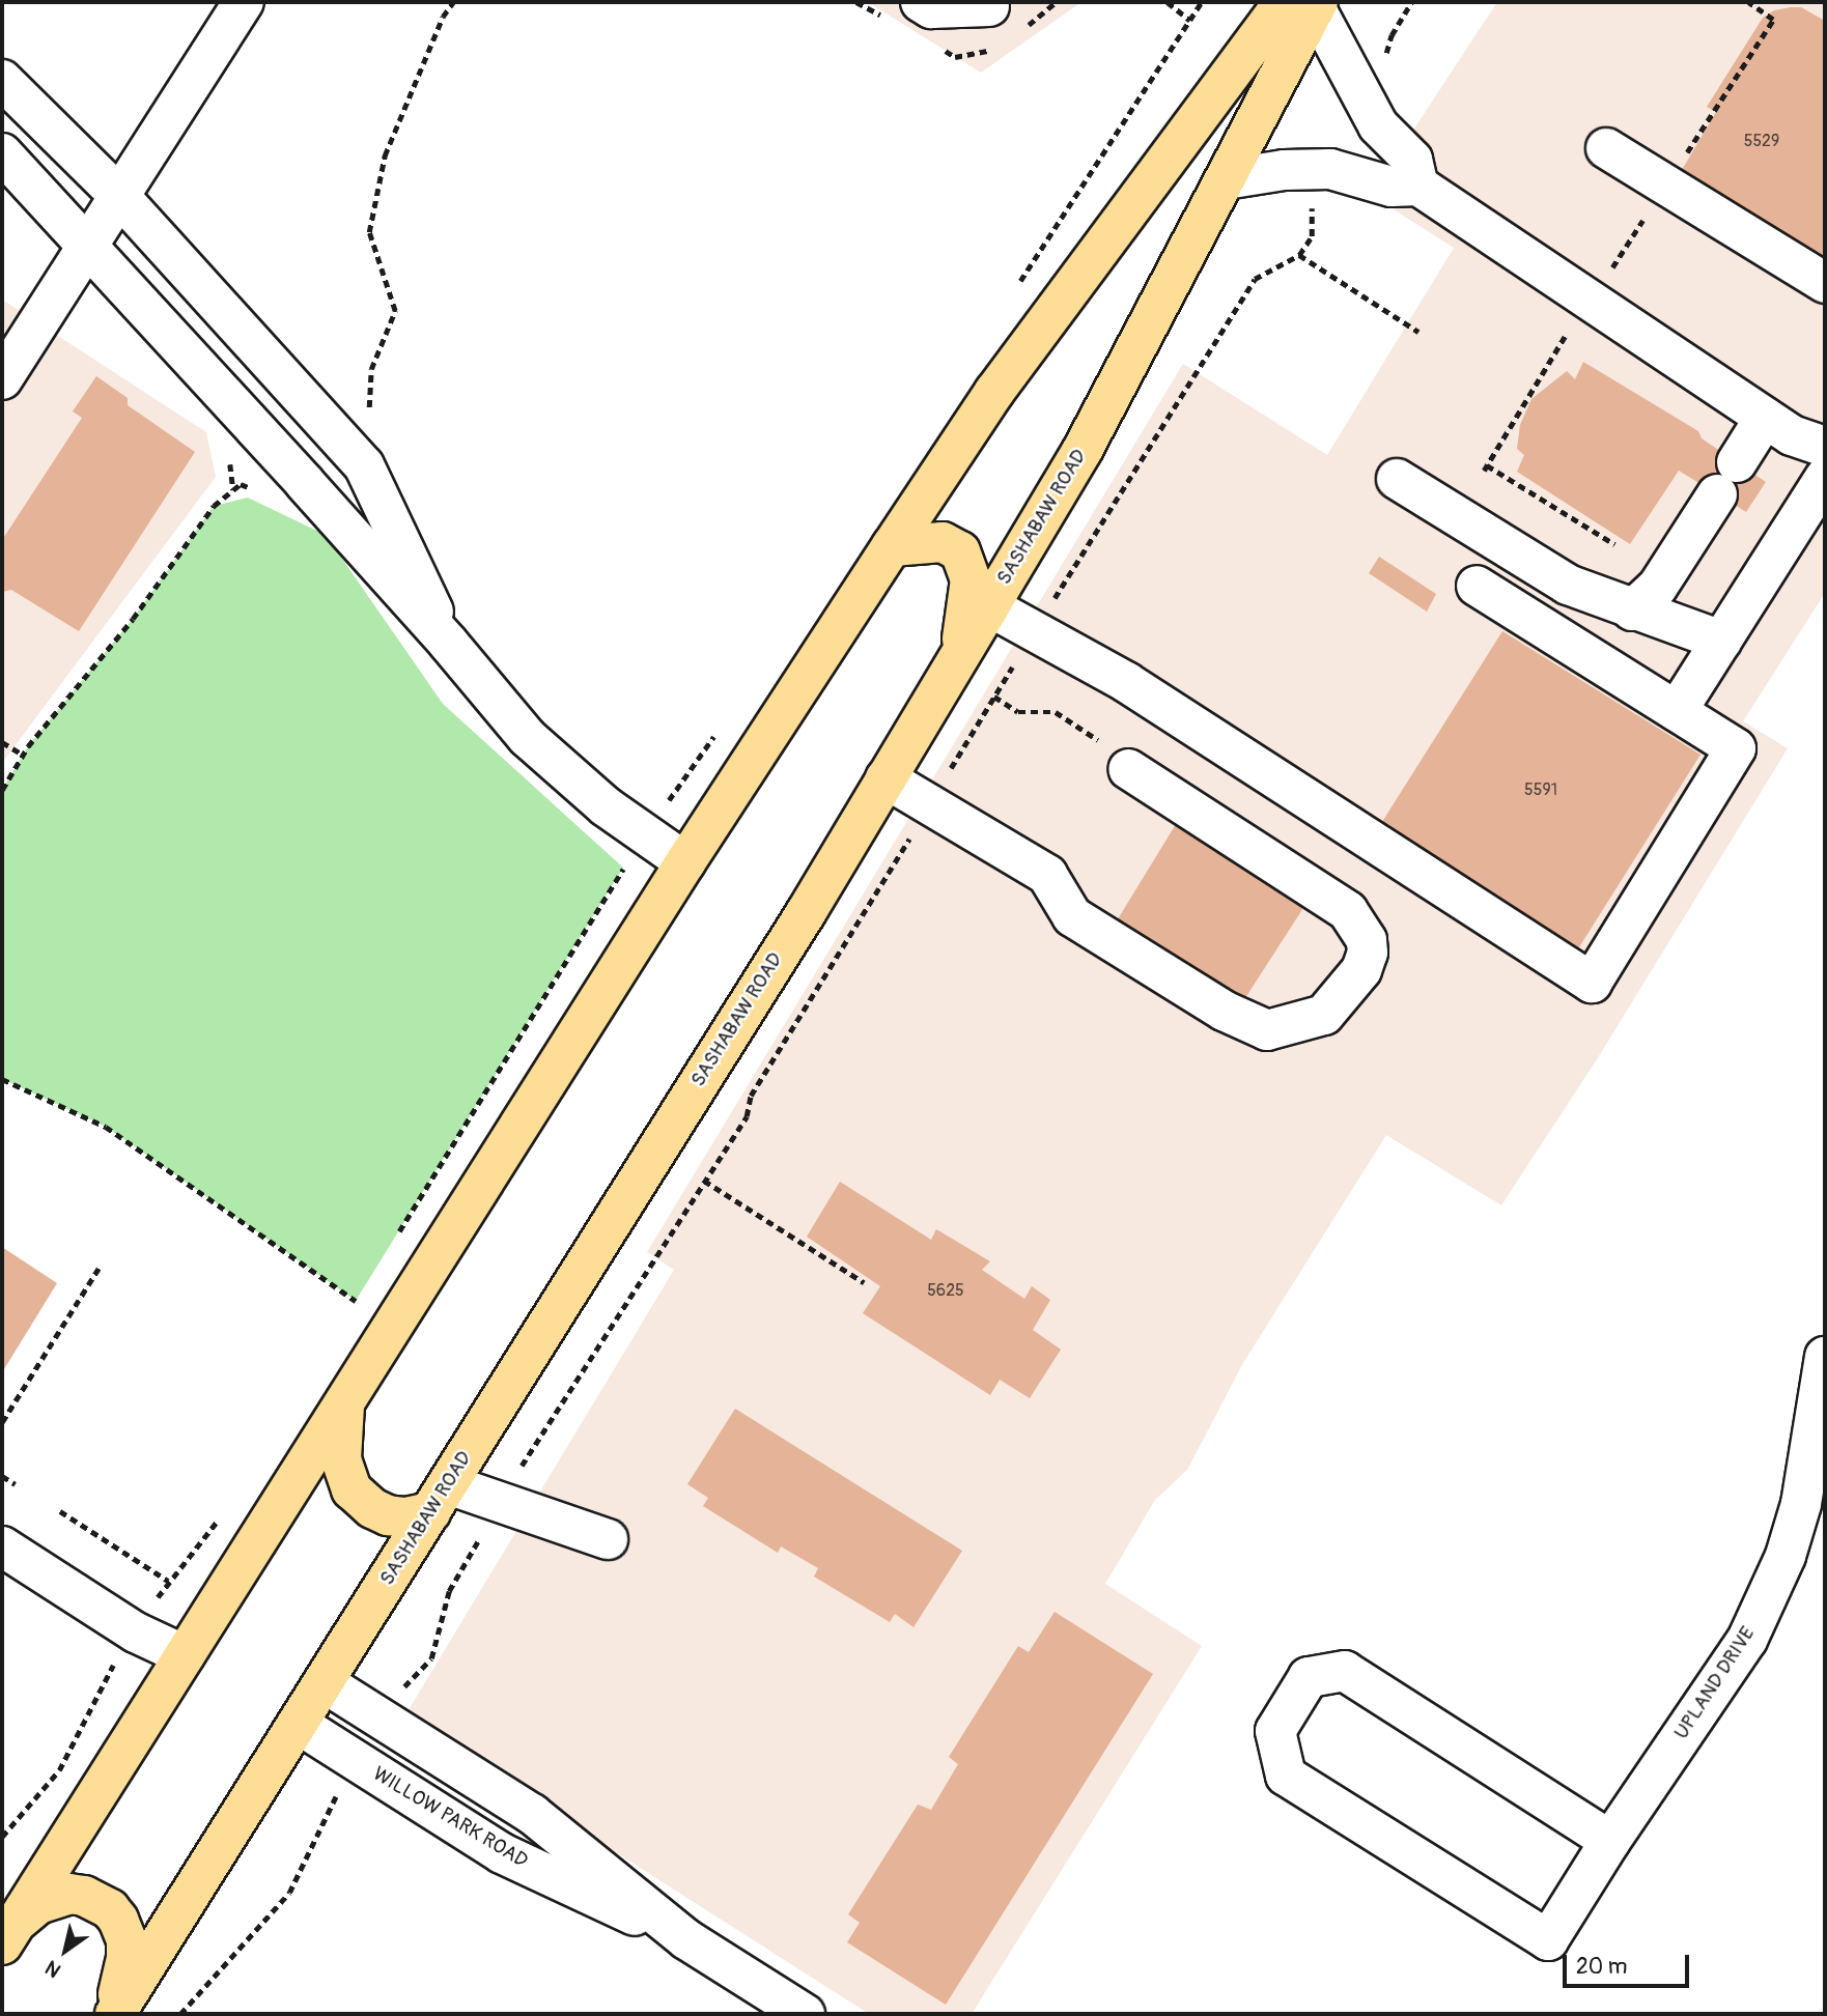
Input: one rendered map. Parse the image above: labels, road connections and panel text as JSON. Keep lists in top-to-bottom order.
{
  "streets": {
    "main road": ["SASHABAW ROAD"],
    "street": ["UPLAND DRIVE", "WILLOW PARK ROAD"]
  },
  "crossings": [
    ["SASHABAW ROAD", "WILLOW PARK ROAD"]
  ],
  "house_numbers": ["5529", "5591", "5625"],
  "scale_bar": "20 m",
  "north": "bottom left"
}
